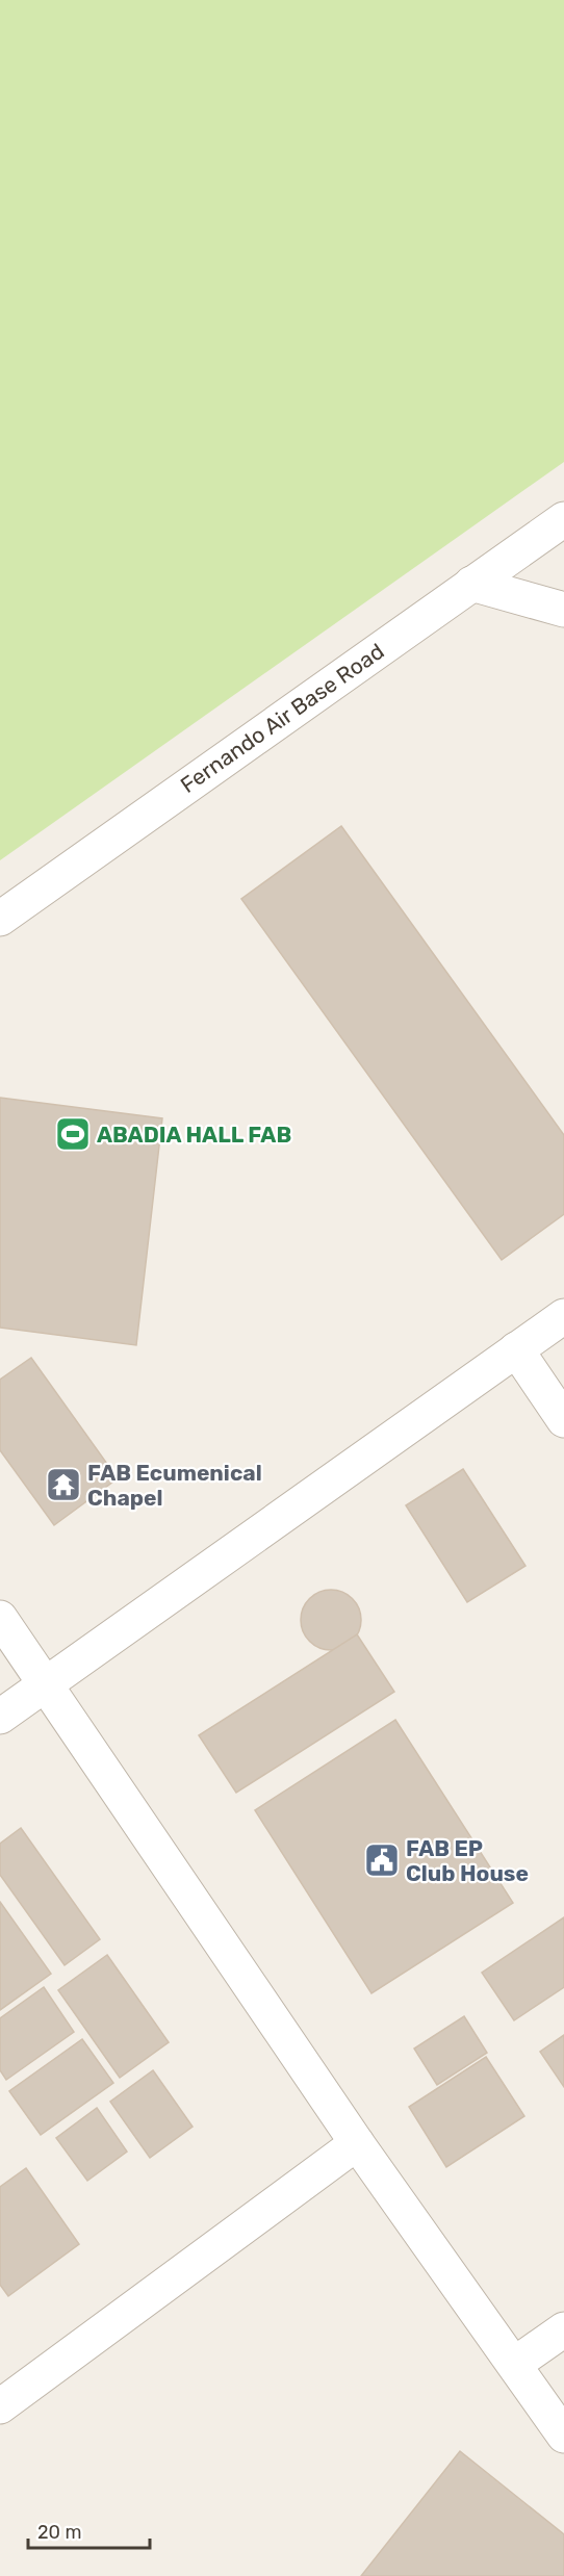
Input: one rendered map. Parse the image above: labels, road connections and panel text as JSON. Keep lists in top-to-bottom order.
{
  "streets": {
    "street": ["Fernando Air Base Road"]
  },
  "places": {
    "sports": ["ABADIA HALL FAB"],
    "temple": ["FAB Ecumenical Chapel"],
    "public building": ["FAB EP Club House"]
  },
  "scale_bar": "20 m"
}
